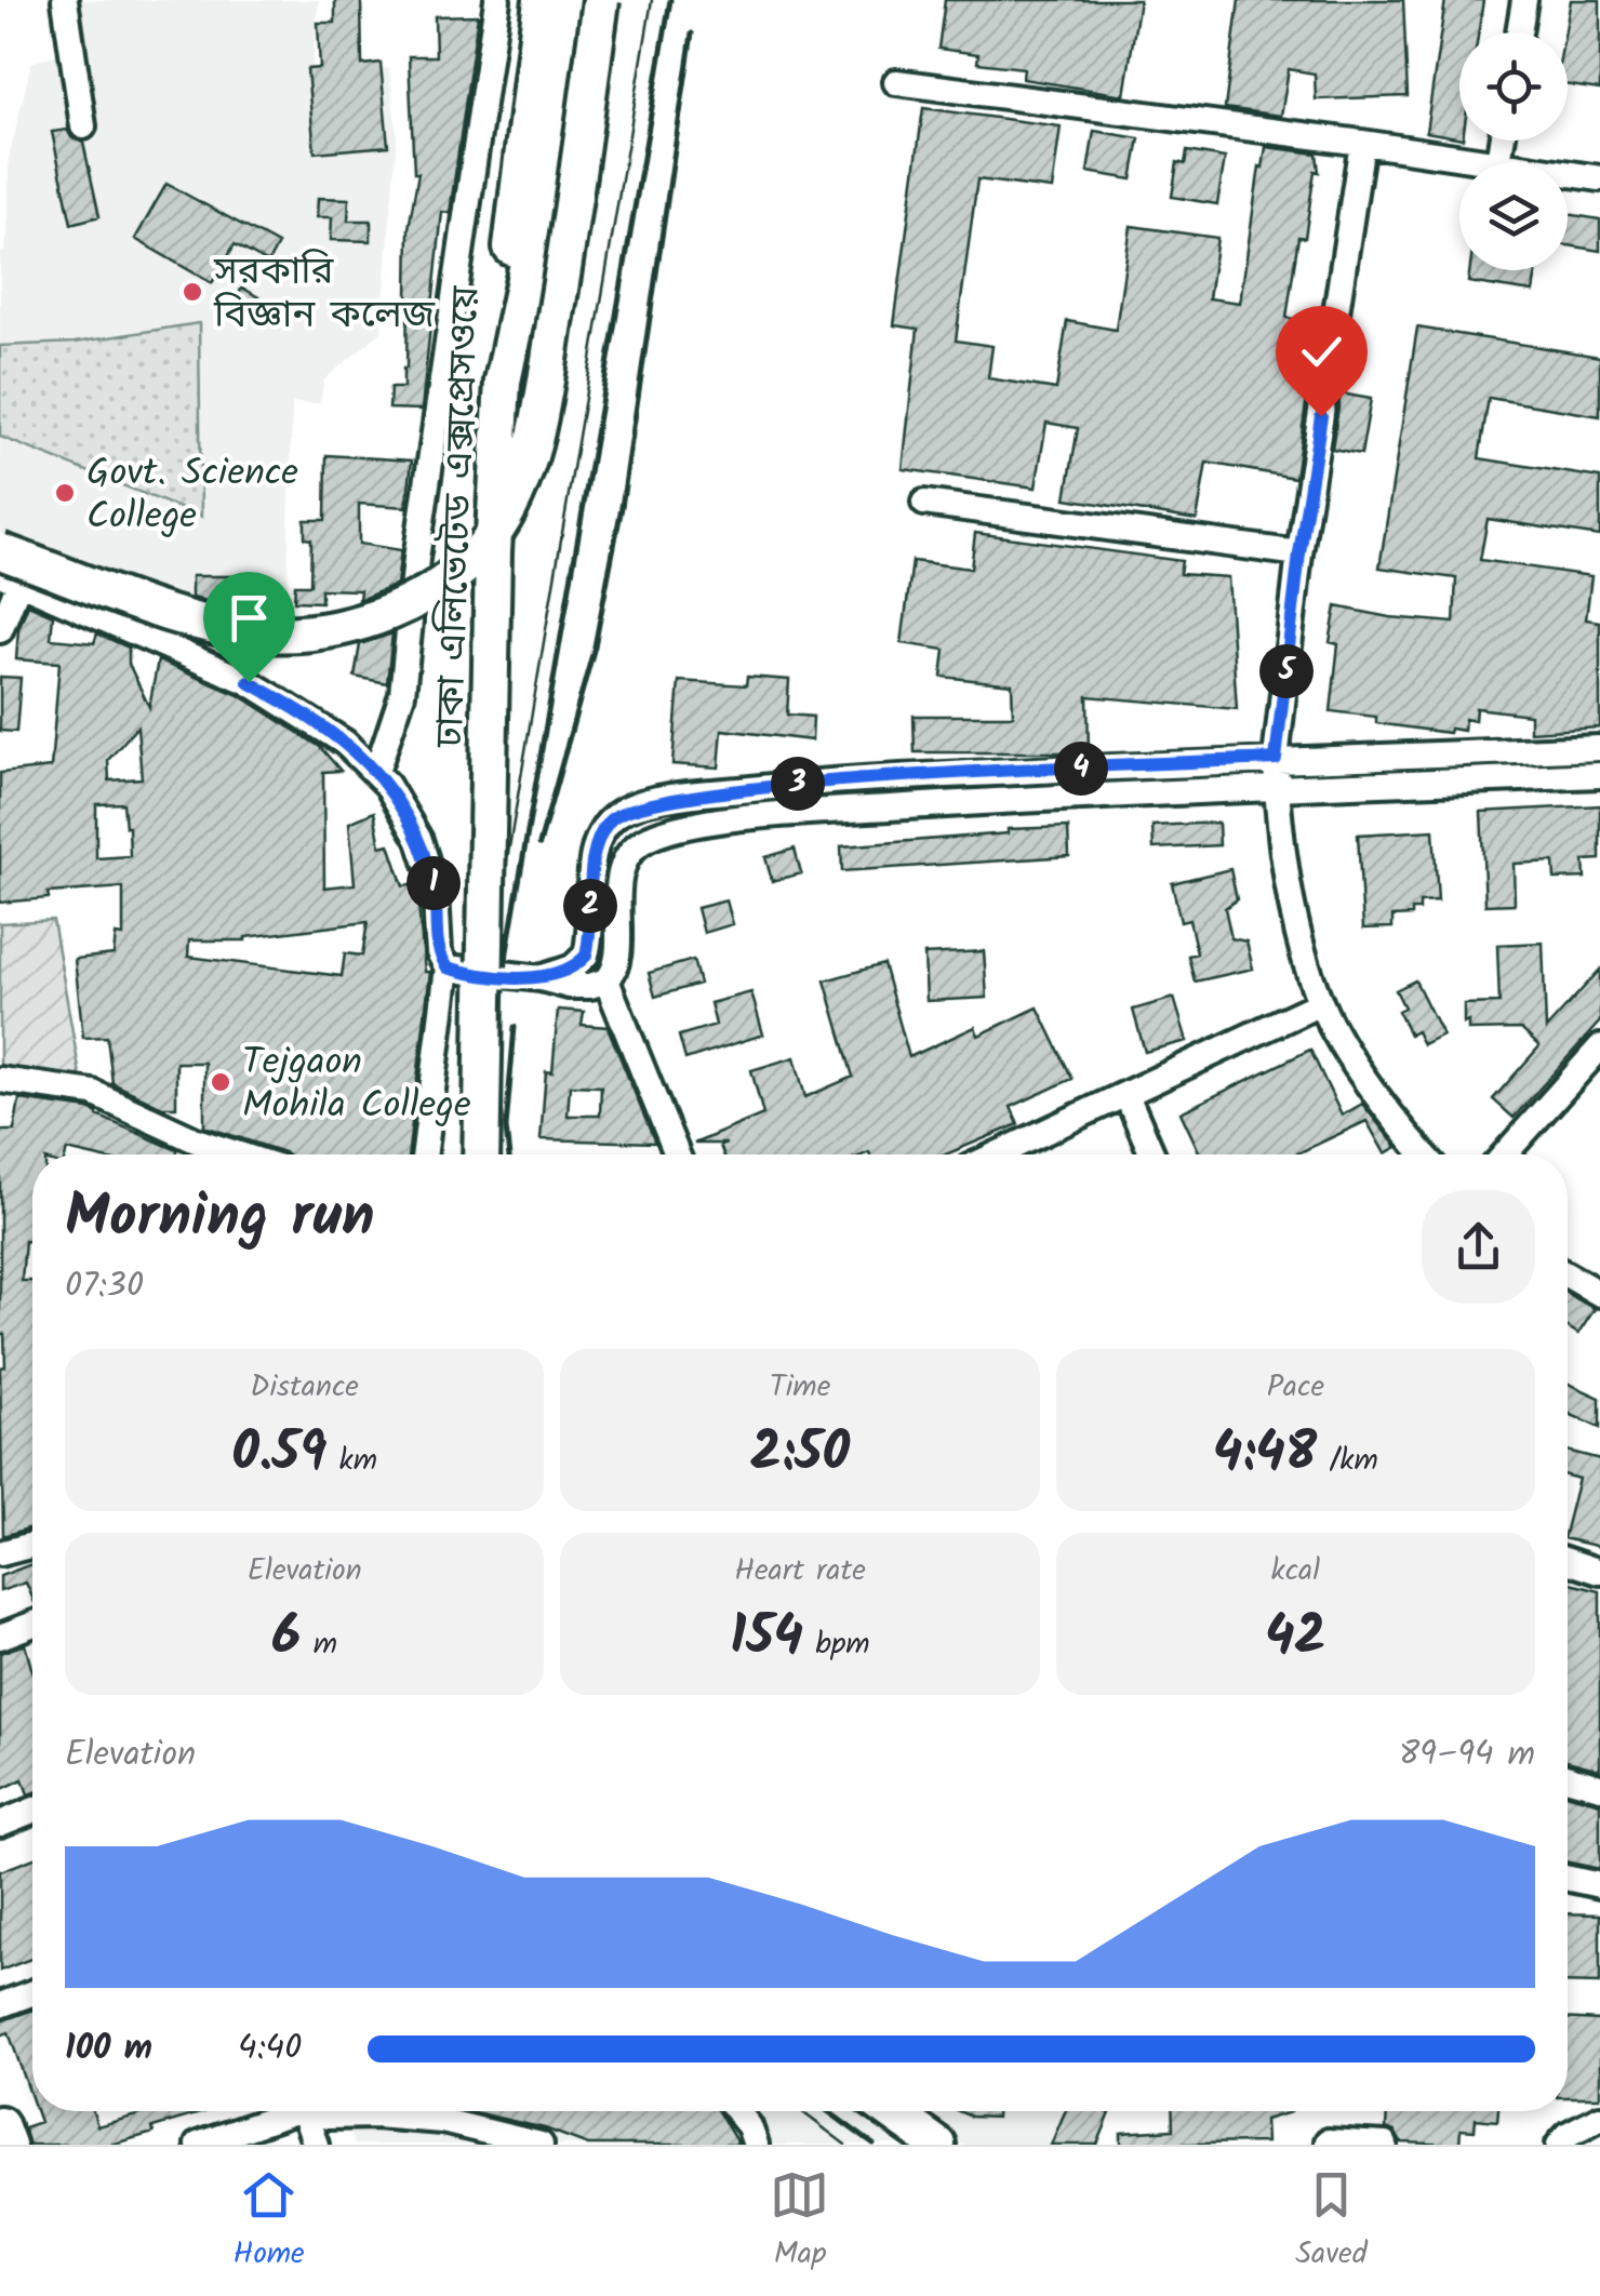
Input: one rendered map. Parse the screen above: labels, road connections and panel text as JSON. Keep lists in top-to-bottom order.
{
  "streets": {
    "highway": ["ঢাকা এলিভেটেড এক্সপ্রেসওয়ে"]
  },
  "places": ["সরকারি বিজ্ঞান কলেজ", "Govt. Science College", "Tejgaon Mohila College"],
  "page": {
    "pins": [
      "5",
      "4",
      "3",
      "1",
      "2"
    ],
    "heading": ["Morning run", "07:30"],
    "stats": [
      ["Distance", "0.59 km"],
      ["Time", "2:50"],
      ["Pace", "4:48 /km"],
      ["Elevation", "6 m"],
      ["Heart rate", "154 bpm"],
      ["kcal", "42"]
    ],
    "chart": ["Elevation", "89–94 m"],
    "list": [
      {
        "name": "100 m",
        "note": "4:40"
      }
    ],
    "tabs": ["Home", "Map", "Saved"]
  }
}
